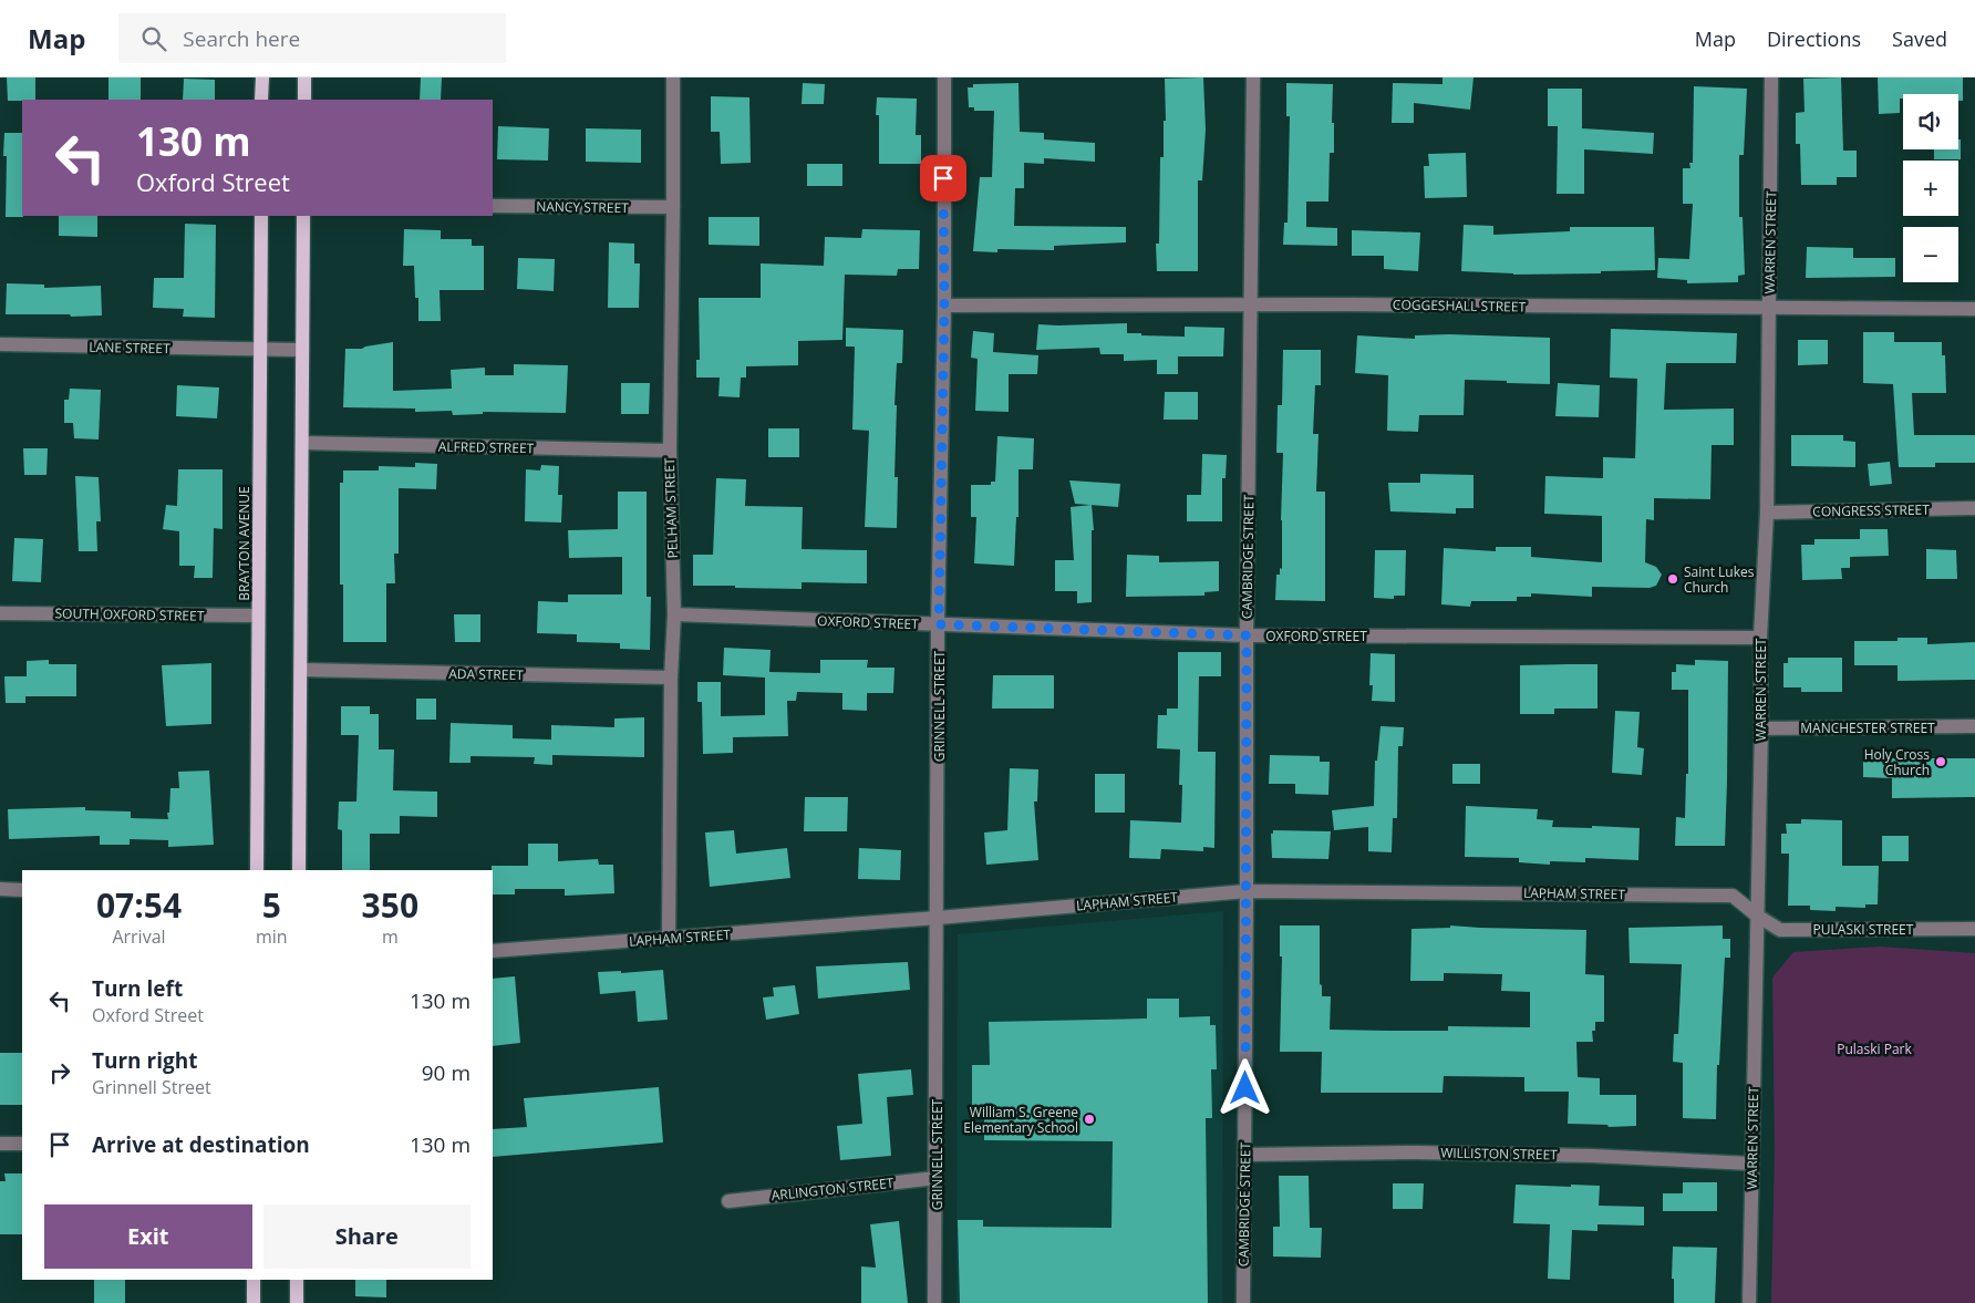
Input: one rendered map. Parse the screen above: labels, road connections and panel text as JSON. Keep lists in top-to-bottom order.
{
  "streets": {
    "main road": ["BRAYTON AVENUE"],
    "street": [
      "NANCY STREET",
      "WARREN STREET",
      "COGGESHALL STREET",
      "LANE STREET",
      "ALFRED STREET",
      "PELHAM STREET",
      "CONGRESS STREET",
      "CAMBRIDGE STREET",
      "SOUTH OXFORD STREET",
      "OXFORD STREET",
      "ADA STREET",
      "GRINNELL STREET",
      "MANCHESTER STREET",
      "LAPHAM STREET",
      "PULASKI STREET",
      "WILLISTON STREET",
      "ARLINGTON STREET"
    ]
  },
  "crossings": [
    ["NANCY STREET", "PELHAM STREET"],
    ["WARREN STREET", "COGGESHALL STREET"],
    ["WARREN STREET", "CONGRESS STREET"],
    ["WARREN STREET", "OXFORD STREET"],
    ["WARREN STREET", "MANCHESTER STREET"],
    ["WARREN STREET", "LAPHAM STREET"],
    ["WARREN STREET", "PULASKI STREET"],
    ["WARREN STREET", "WILLISTON STREET"],
    ["COGGESHALL STREET", "CAMBRIDGE STREET"],
    ["COGGESHALL STREET", "GRINNELL STREET"],
    ["LANE STREET", "BRAYTON AVENUE"],
    ["ALFRED STREET", "PELHAM STREET"],
    ["PELHAM STREET", "OXFORD STREET"],
    ["PELHAM STREET", "ADA STREET"],
    ["PELHAM STREET", "LAPHAM STREET"],
    ["BRAYTON AVENUE", "SOUTH OXFORD STREET"],
    ["CAMBRIDGE STREET", "OXFORD STREET"],
    ["CAMBRIDGE STREET", "LAPHAM STREET"],
    ["CAMBRIDGE STREET", "WILLISTON STREET"],
    ["OXFORD STREET", "GRINNELL STREET"],
    ["GRINNELL STREET", "LAPHAM STREET"],
    ["GRINNELL STREET", "ARLINGTON STREET"],
    ["LAPHAM STREET", "PULASKI STREET"]
  ],
  "parks": ["Pulaski Park"],
  "places": ["Saint Lukes Church", "Holy Cross Church", "William S. Greene Elementary School"],
  "page": {
    "header": "Map",
    "search": "Search here",
    "nav": ["Map", "Directions", "Saved"],
    "map_buttons": ["+", "−"],
    "turn": ["130 m", "Oxford Street"],
    "eta": [
      "07:54",
      "Arrival",
      "5",
      "min",
      "350",
      "m"
    ],
    "list": [
      {
        "name": "Turn left",
        "note": "Oxford Street",
        "value": "130 m"
      },
      {
        "name": "Turn right",
        "note": "Grinnell Street",
        "value": "90 m"
      },
      {
        "name": "Arrive at destination",
        "value": "130 m"
      }
    ],
    "buttons": ["Exit", "Share"]
  }
}
